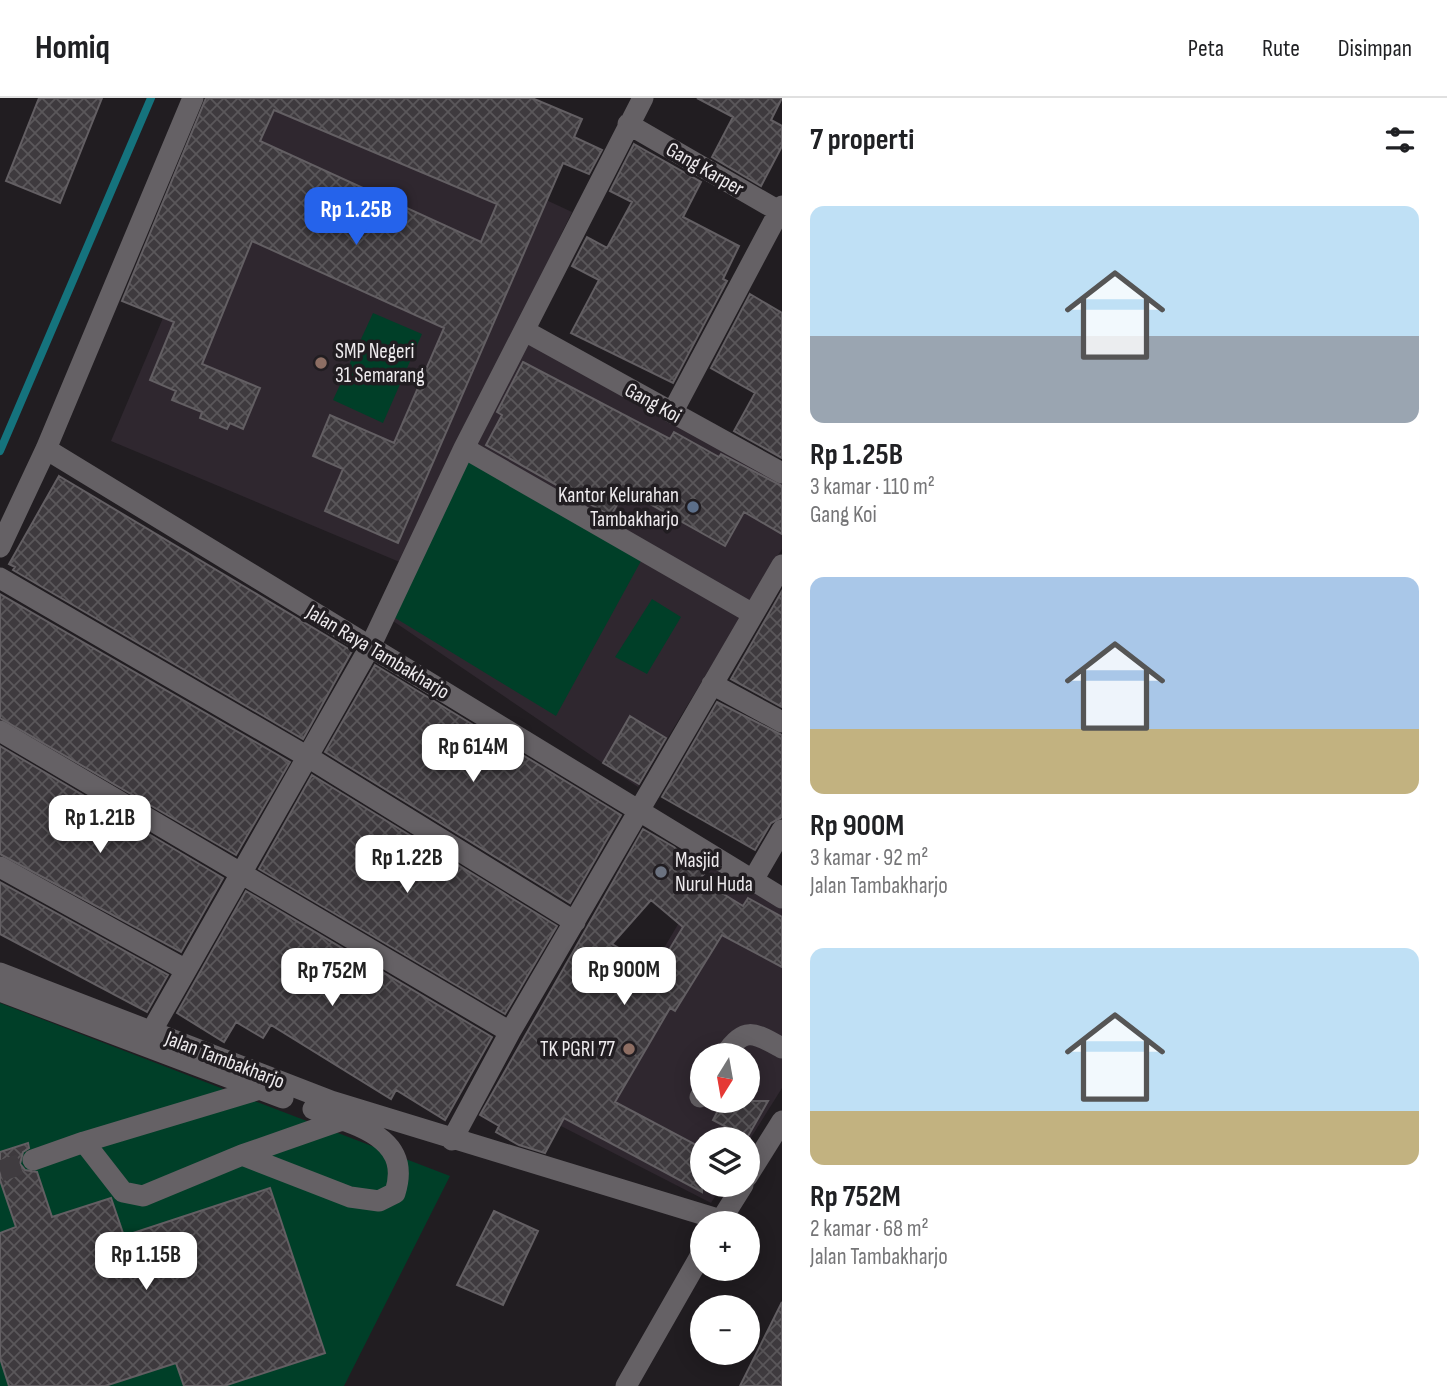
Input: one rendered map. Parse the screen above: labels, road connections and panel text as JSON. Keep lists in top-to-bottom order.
{
  "streets": {
    "street": [
      "Gang Karper",
      "Gang Koi",
      "Jalan Raya Tambakharjo",
      "Jalan Tambakharjo"
    ]
  },
  "places": [
    "SMP Negeri 31 Semarang",
    "Kantor Kelurahan Tambakharjo",
    "Masjid Nurul Huda",
    "TK PGRI 77"
  ],
  "north": "bottom",
  "page": {
    "header": "Homiq",
    "nav": ["Peta", "Rute", "Disimpan"],
    "heading": "7 properti",
    "list": [
      {
        "name": "Rp 1.25B",
        "note": "3 kamar · 110 m² · Gang Koi"
      },
      {
        "name": "Rp 900M",
        "note": "3 kamar · 92 m² · Jalan Tambakharjo"
      },
      {
        "name": "Rp 752M",
        "note": "2 kamar · 68 m² · Jalan Tambakharjo"
      }
    ],
    "price": [
      "Rp 1.25B",
      "Rp 614M",
      "Rp 1.21B",
      "Rp 1.22B",
      "Rp 900M",
      "Rp 752M",
      "Rp 1.15B"
    ],
    "map_buttons": ["+", "−"]
  }
}
